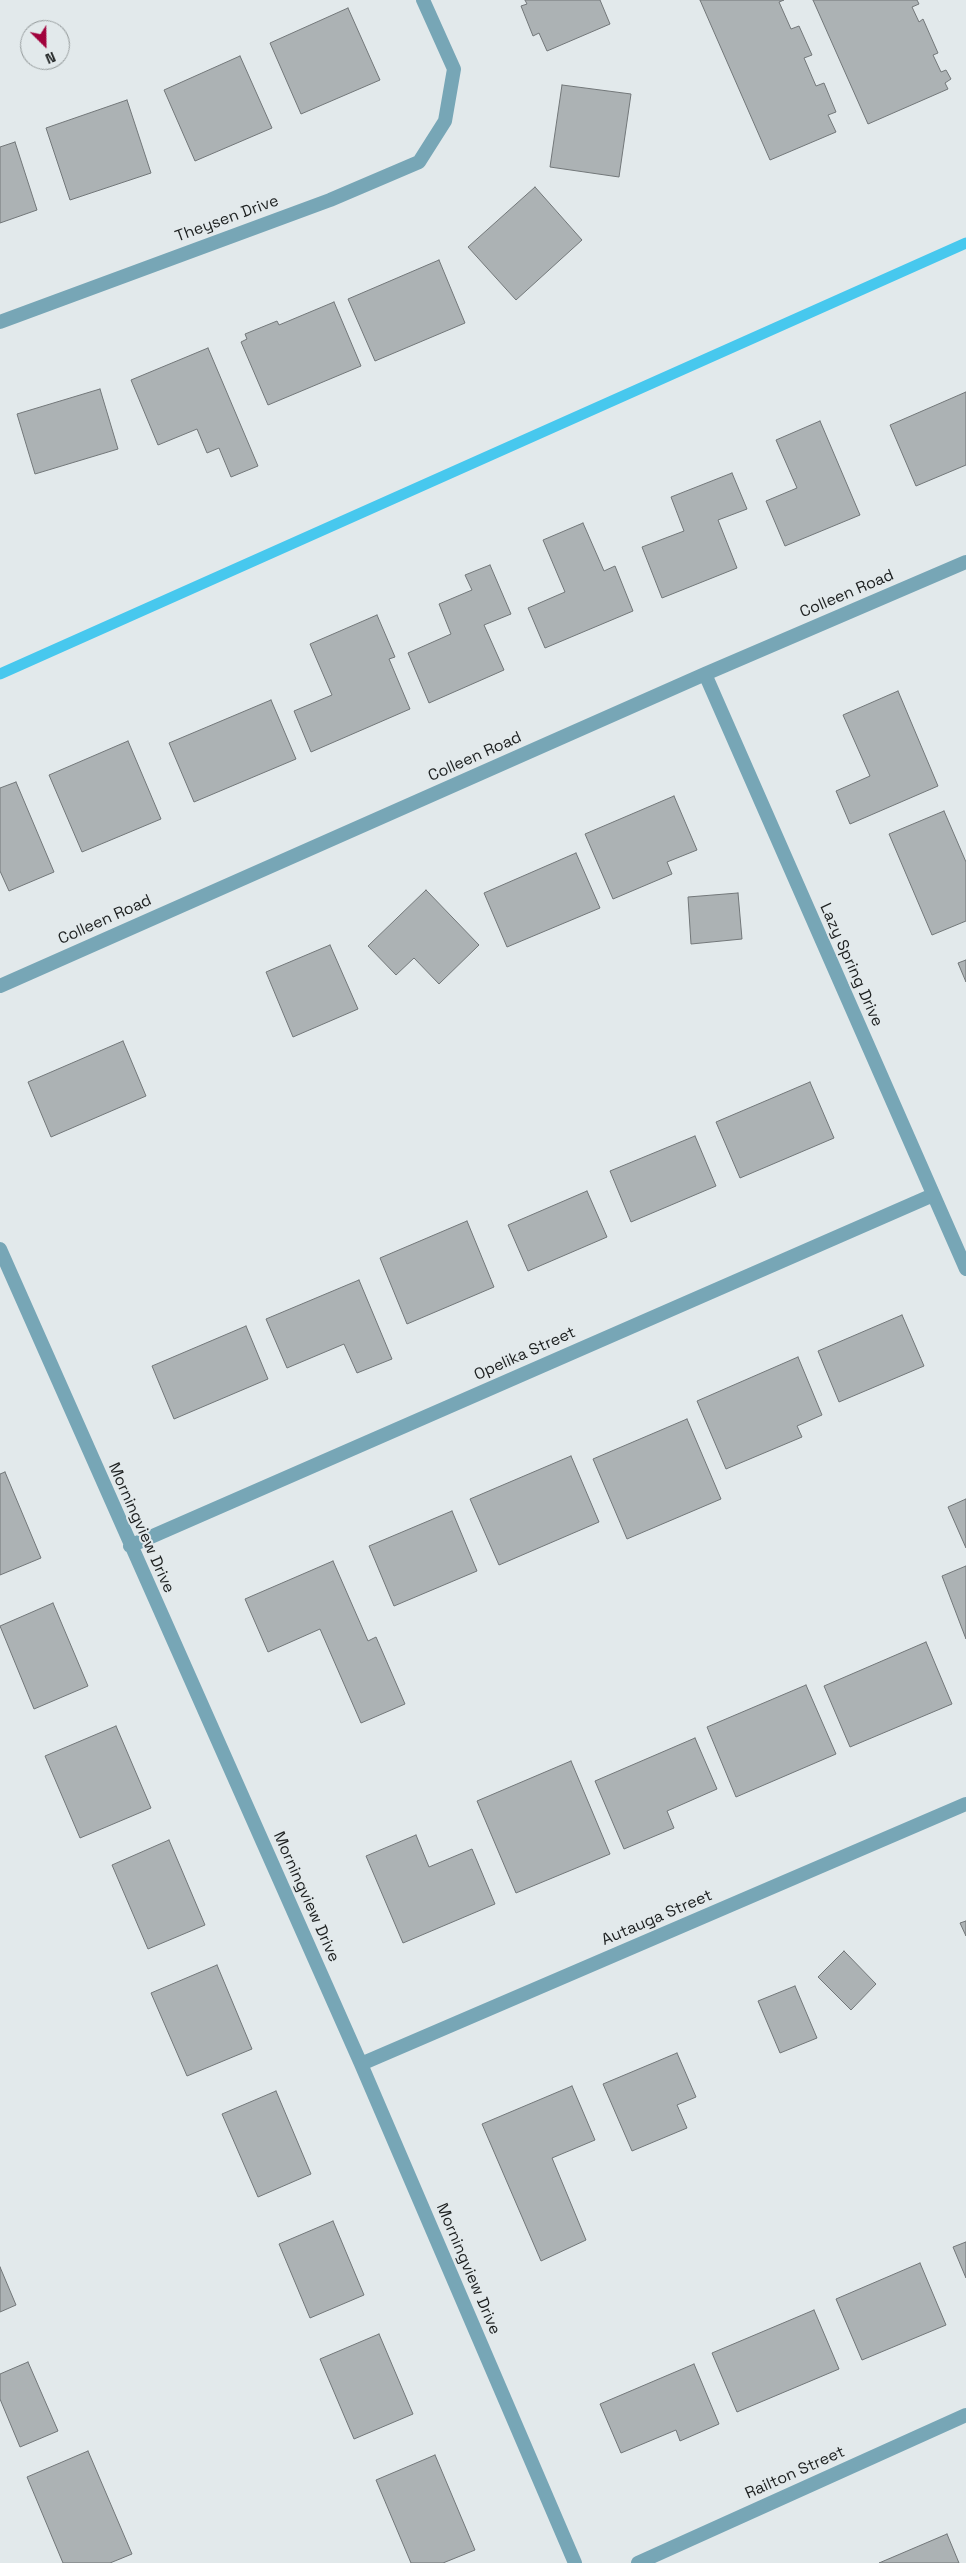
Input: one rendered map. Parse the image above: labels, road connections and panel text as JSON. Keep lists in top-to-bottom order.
{
  "streets": {
    "street": [
      "Theysen Drive",
      "Colleen Road",
      "Lazy Spring Drive",
      "Opelika Street",
      "Morningview Drive",
      "Autauga Street",
      "Railton Street"
    ]
  },
  "crossings": [
    ["Colleen Road", "Lazy Spring Drive"],
    ["Lazy Spring Drive", "Opelika Street"],
    ["Opelika Street", "Morningview Drive"],
    ["Morningview Drive", "Autauga Street"]
  ],
  "north": "bottom right"
}
